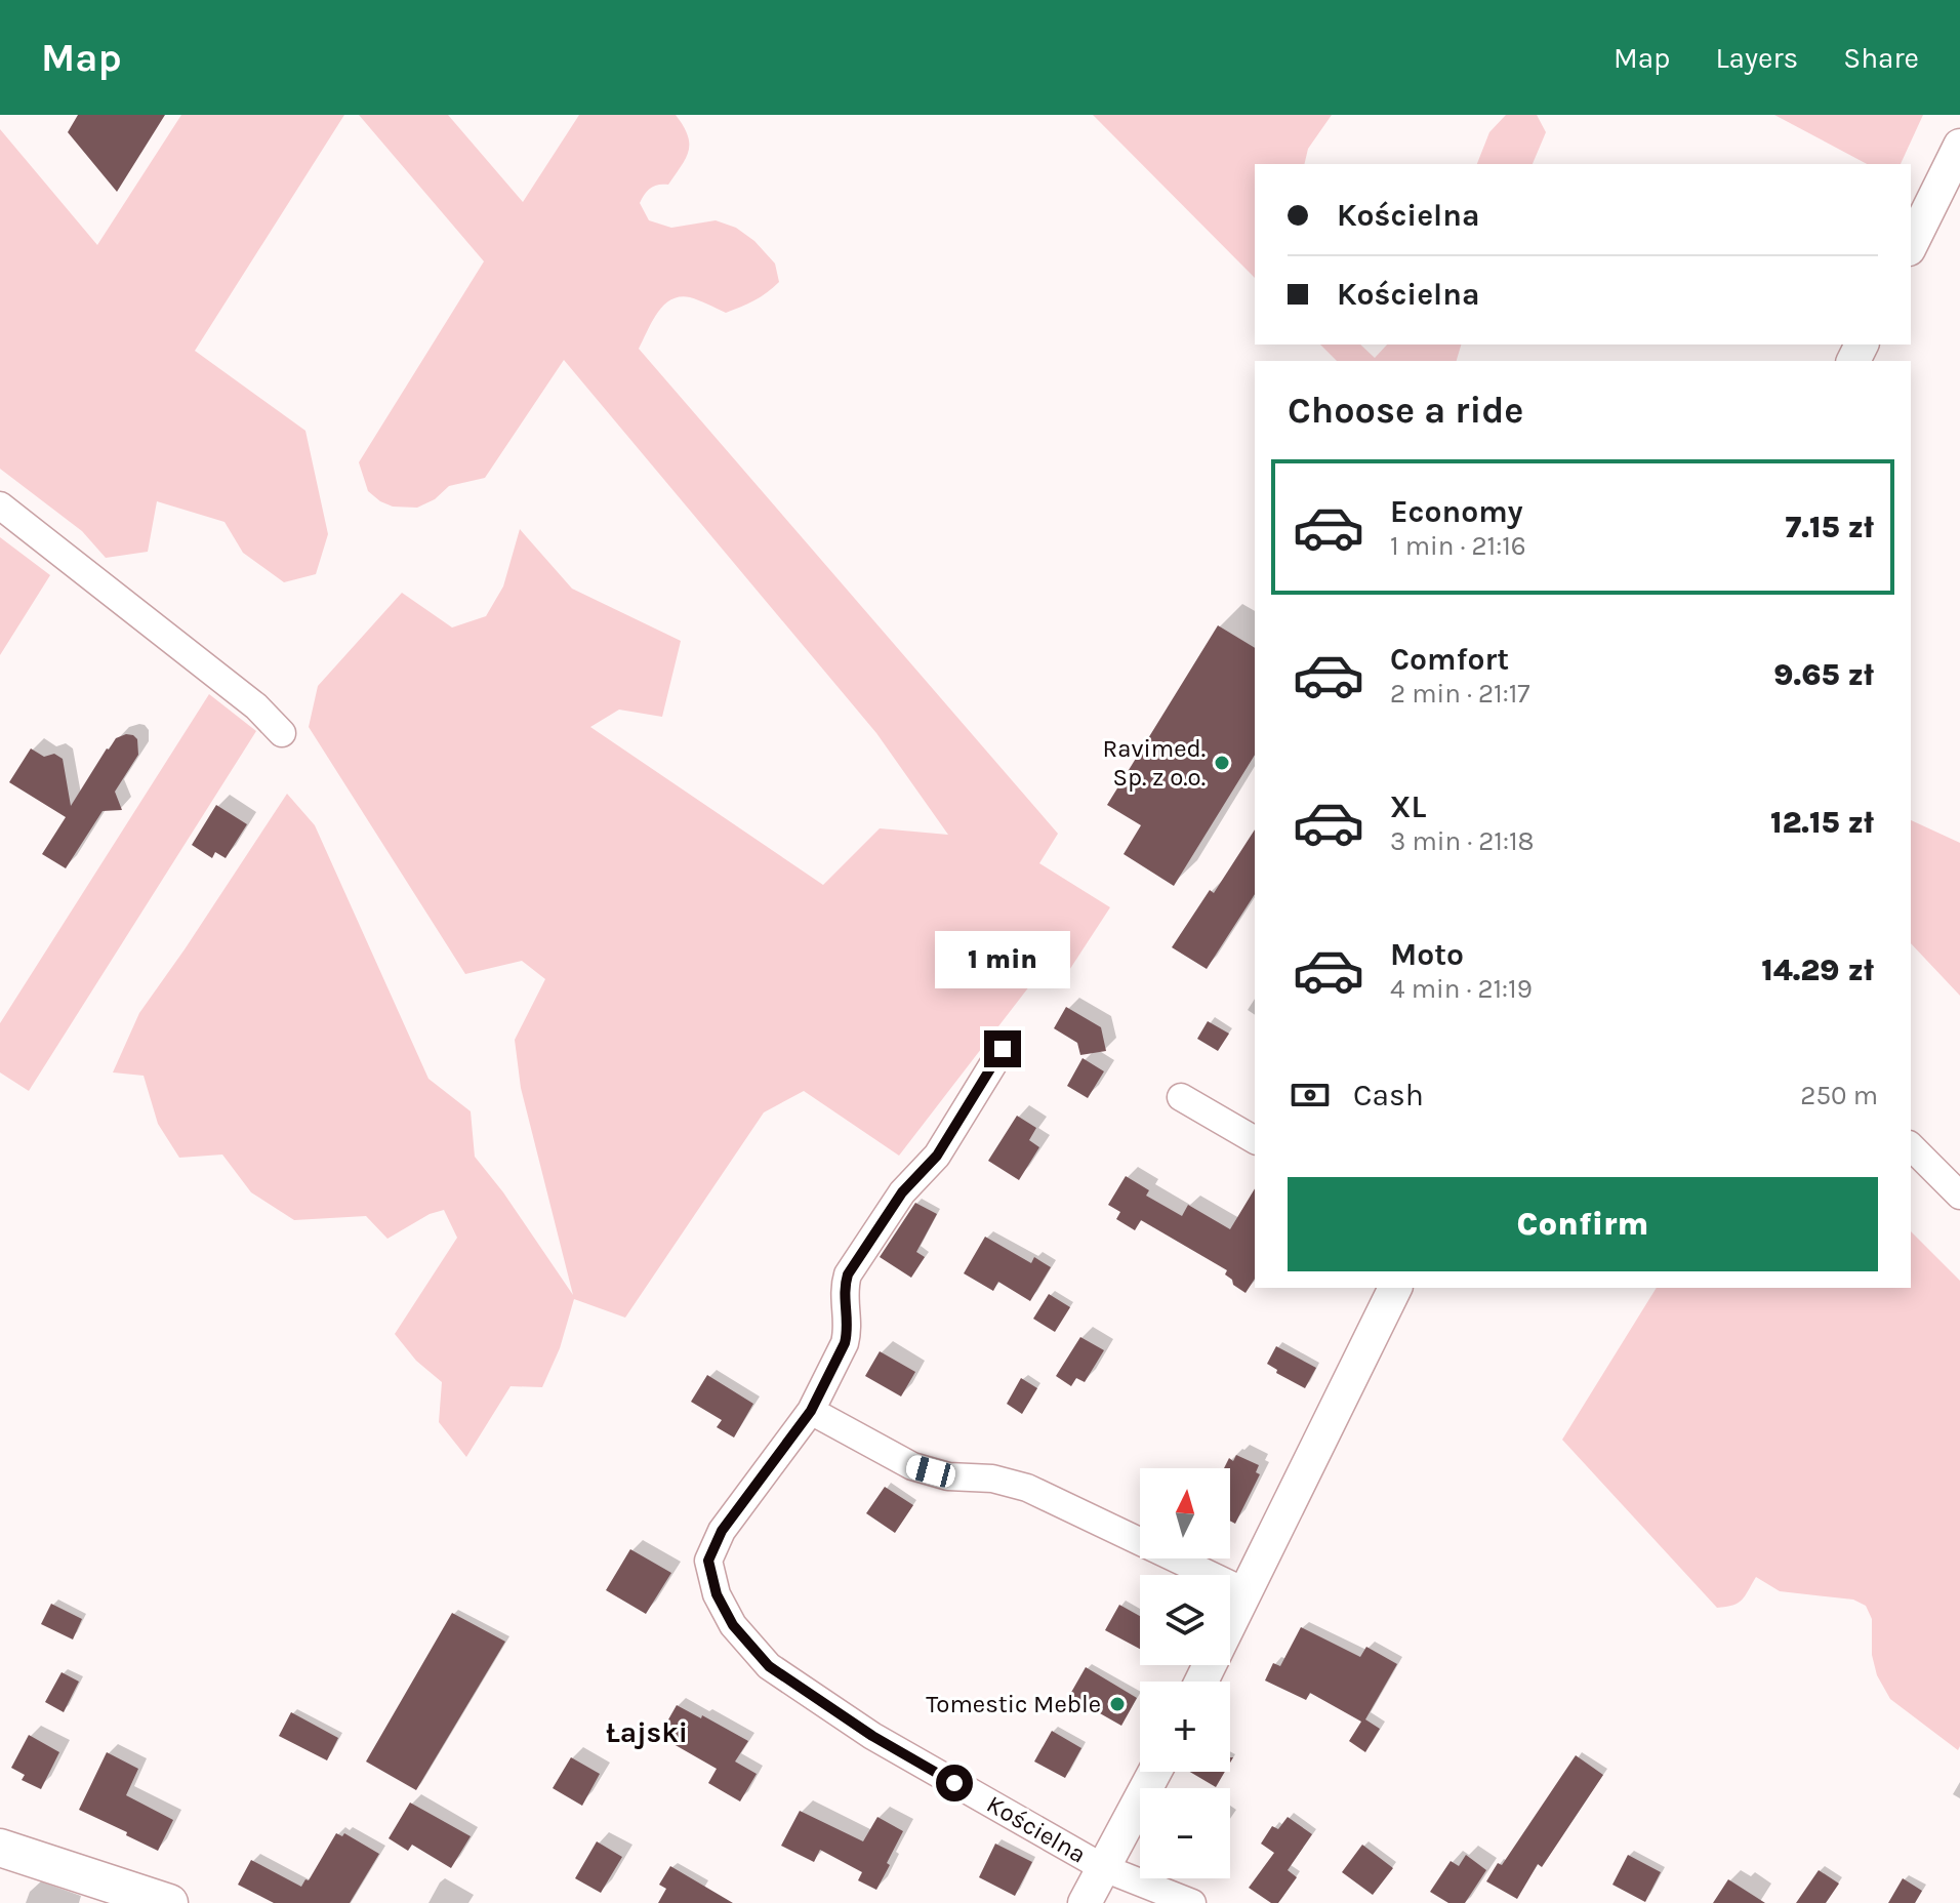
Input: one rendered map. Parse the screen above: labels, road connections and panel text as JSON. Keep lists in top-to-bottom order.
{
  "streets": {
    "street": ["Kościelna"]
  },
  "districts": ["Łajski"],
  "places": ["Ravimed. Sp. z o.o.", "Tomestic Meble"],
  "north": "top",
  "page": {
    "header": "Map",
    "nav": ["Map", "Layers", "Share"],
    "banner": ["Kościelna", "Kościelna"],
    "heading": "Choose a ride",
    "list": [
      {
        "name": "Economy",
        "note": "1 min · 21:16",
        "value": "7.15 zł"
      },
      {
        "name": "Comfort",
        "note": "2 min · 21:17",
        "value": "9.65 zł"
      },
      {
        "name": "XL",
        "note": "3 min · 21:18",
        "value": "12.15 zł"
      },
      {
        "name": "Moto",
        "note": "4 min · 21:19",
        "value": "14.29 zł"
      }
    ],
    "bubble": "1 min",
    "pay": ["Cash", "250 m"],
    "buttons": "Confirm",
    "map_buttons": ["+", "−"]
  }
}
